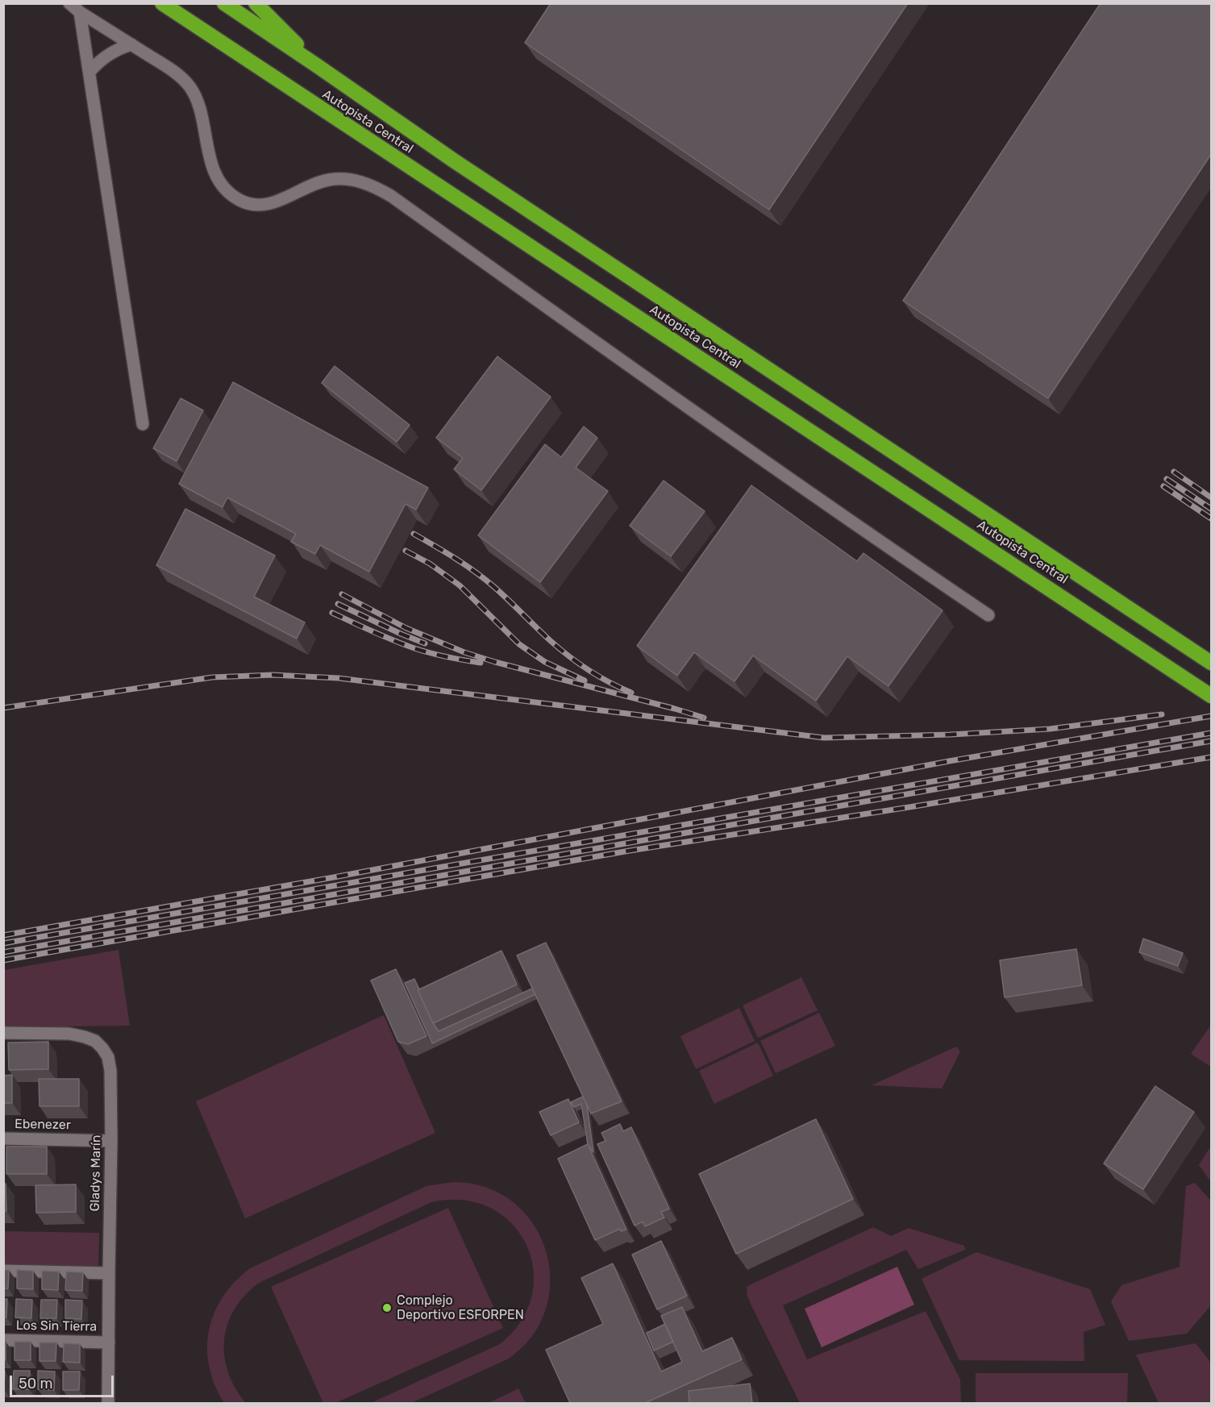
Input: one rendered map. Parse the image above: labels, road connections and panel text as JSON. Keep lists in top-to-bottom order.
{
  "streets": {
    "highway": ["Autopista Central"],
    "street": ["Ebenezer", "Gladys Marín", "Los Sin Tierra"]
  },
  "crossings": [
    ["Ebenezer", "Gladys Marín"],
    ["Gladys Marín", "Los Sin Tierra"]
  ],
  "places": ["Complejo Deportivo ESFORPEN"],
  "scale_bar": "50 m"
}
